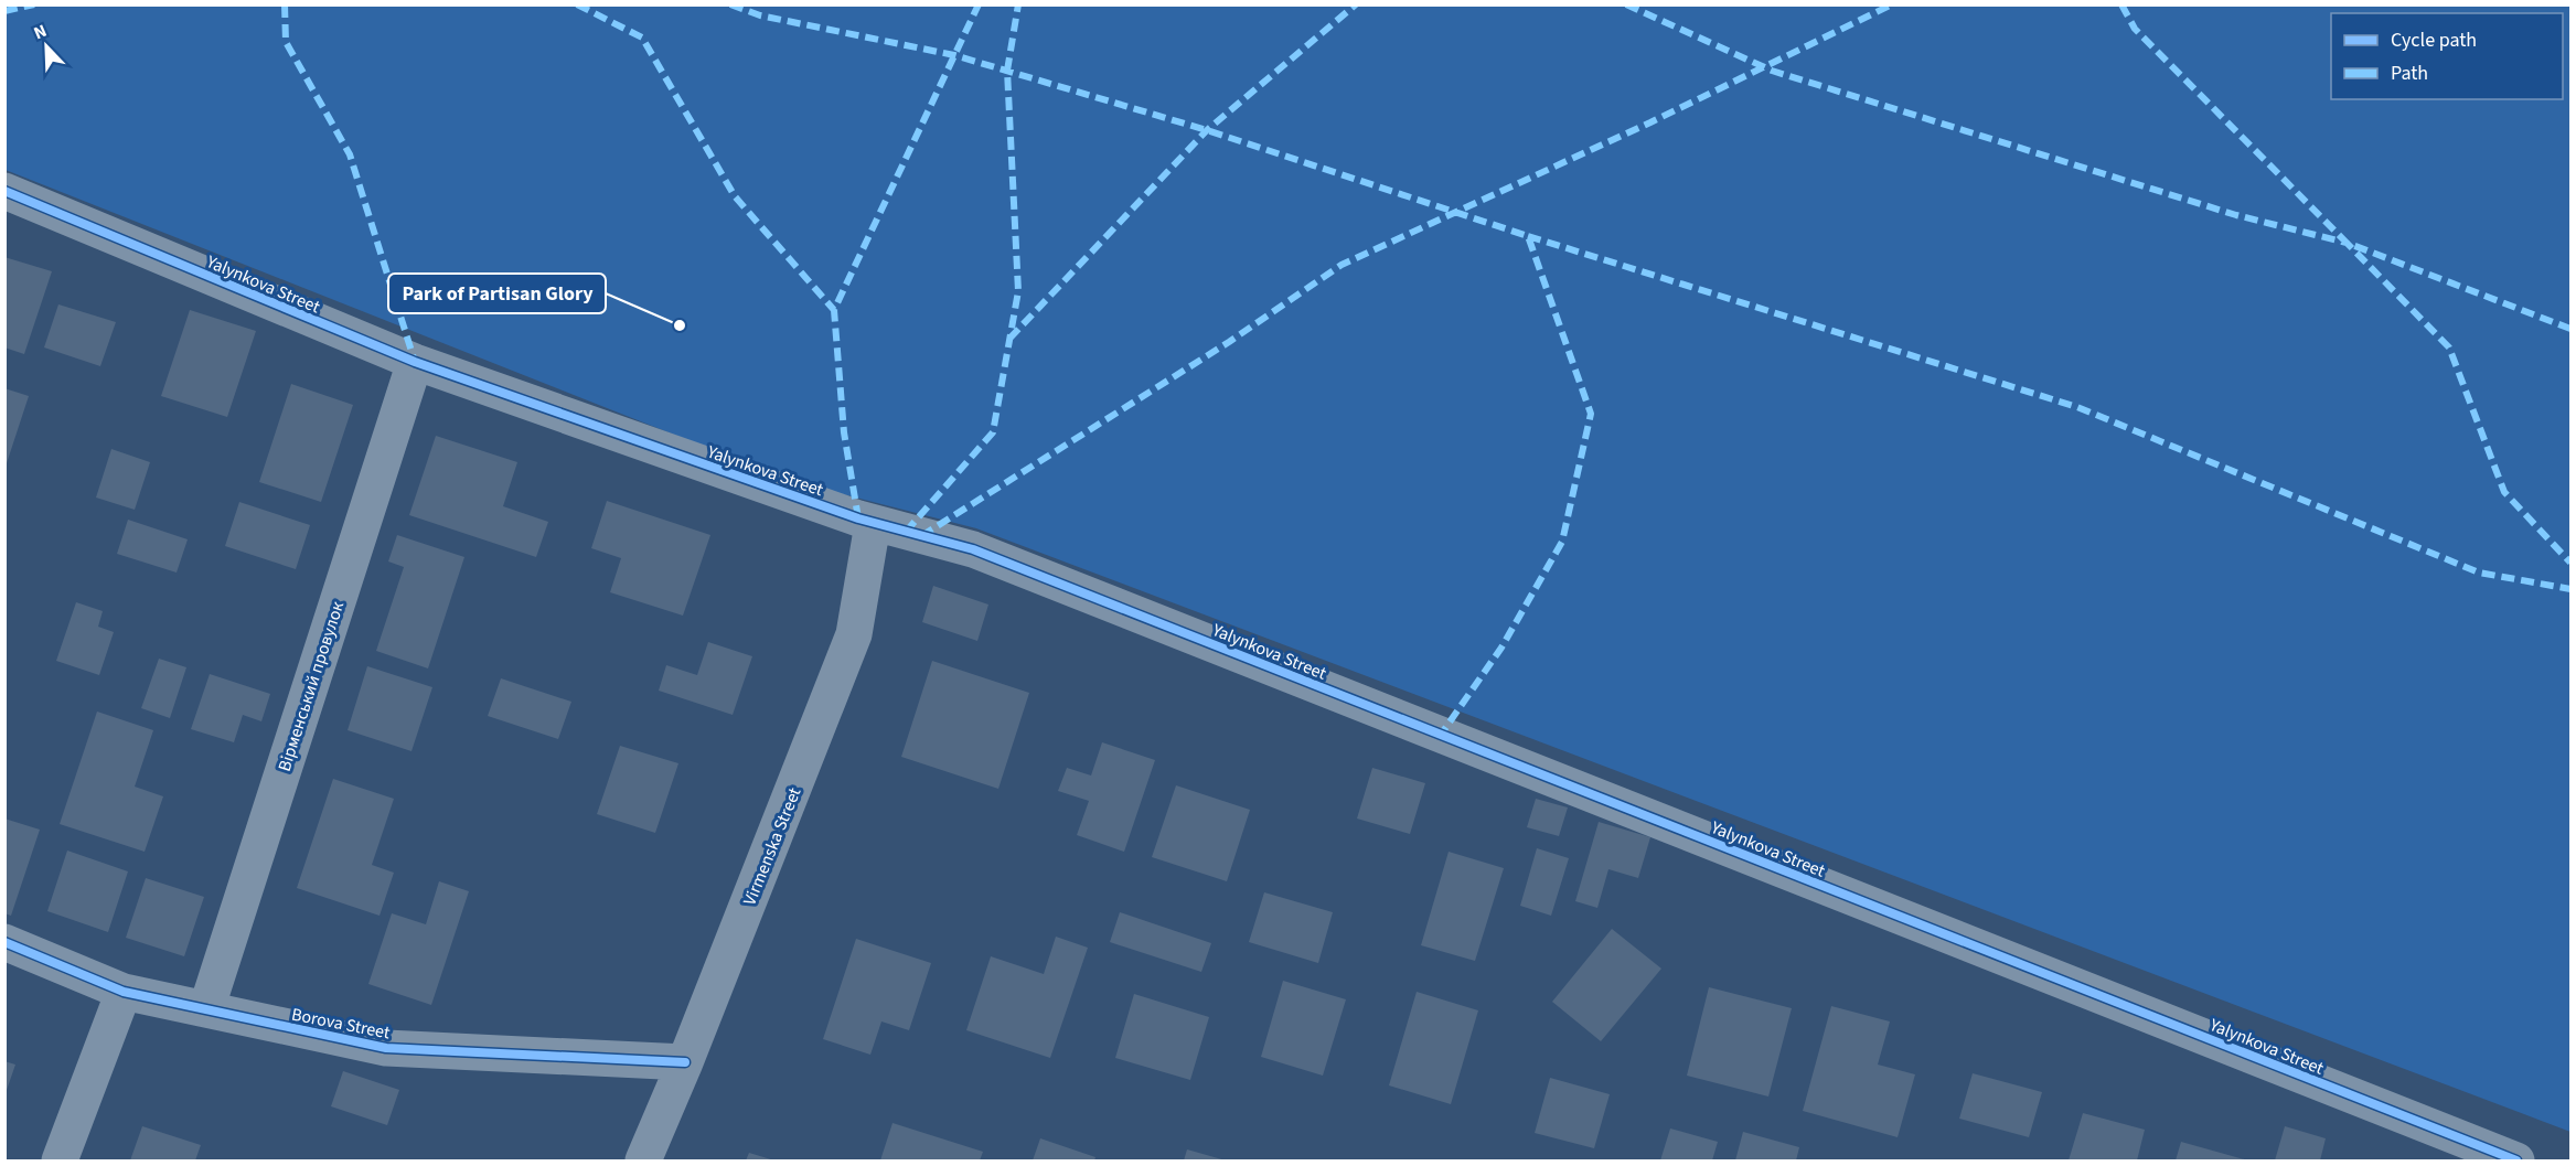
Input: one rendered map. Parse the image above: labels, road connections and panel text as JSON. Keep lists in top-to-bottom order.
{
  "streets": {
    "street": [
      "Yalynkova Street",
      "Вірменський провулок",
      "Virmenska Street",
      "Borova Street"
    ]
  },
  "crossings": [
    ["Yalynkova Street", "Вірменський провулок"],
    ["Yalynkova Street", "Virmenska Street"],
    ["Вірменський провулок", "Borova Street"],
    ["Virmenska Street", "Borova Street"]
  ],
  "places": ["Park of Partisan Glory"],
  "legend": ["Cycle path", "Path"],
  "north": "top left"
}
